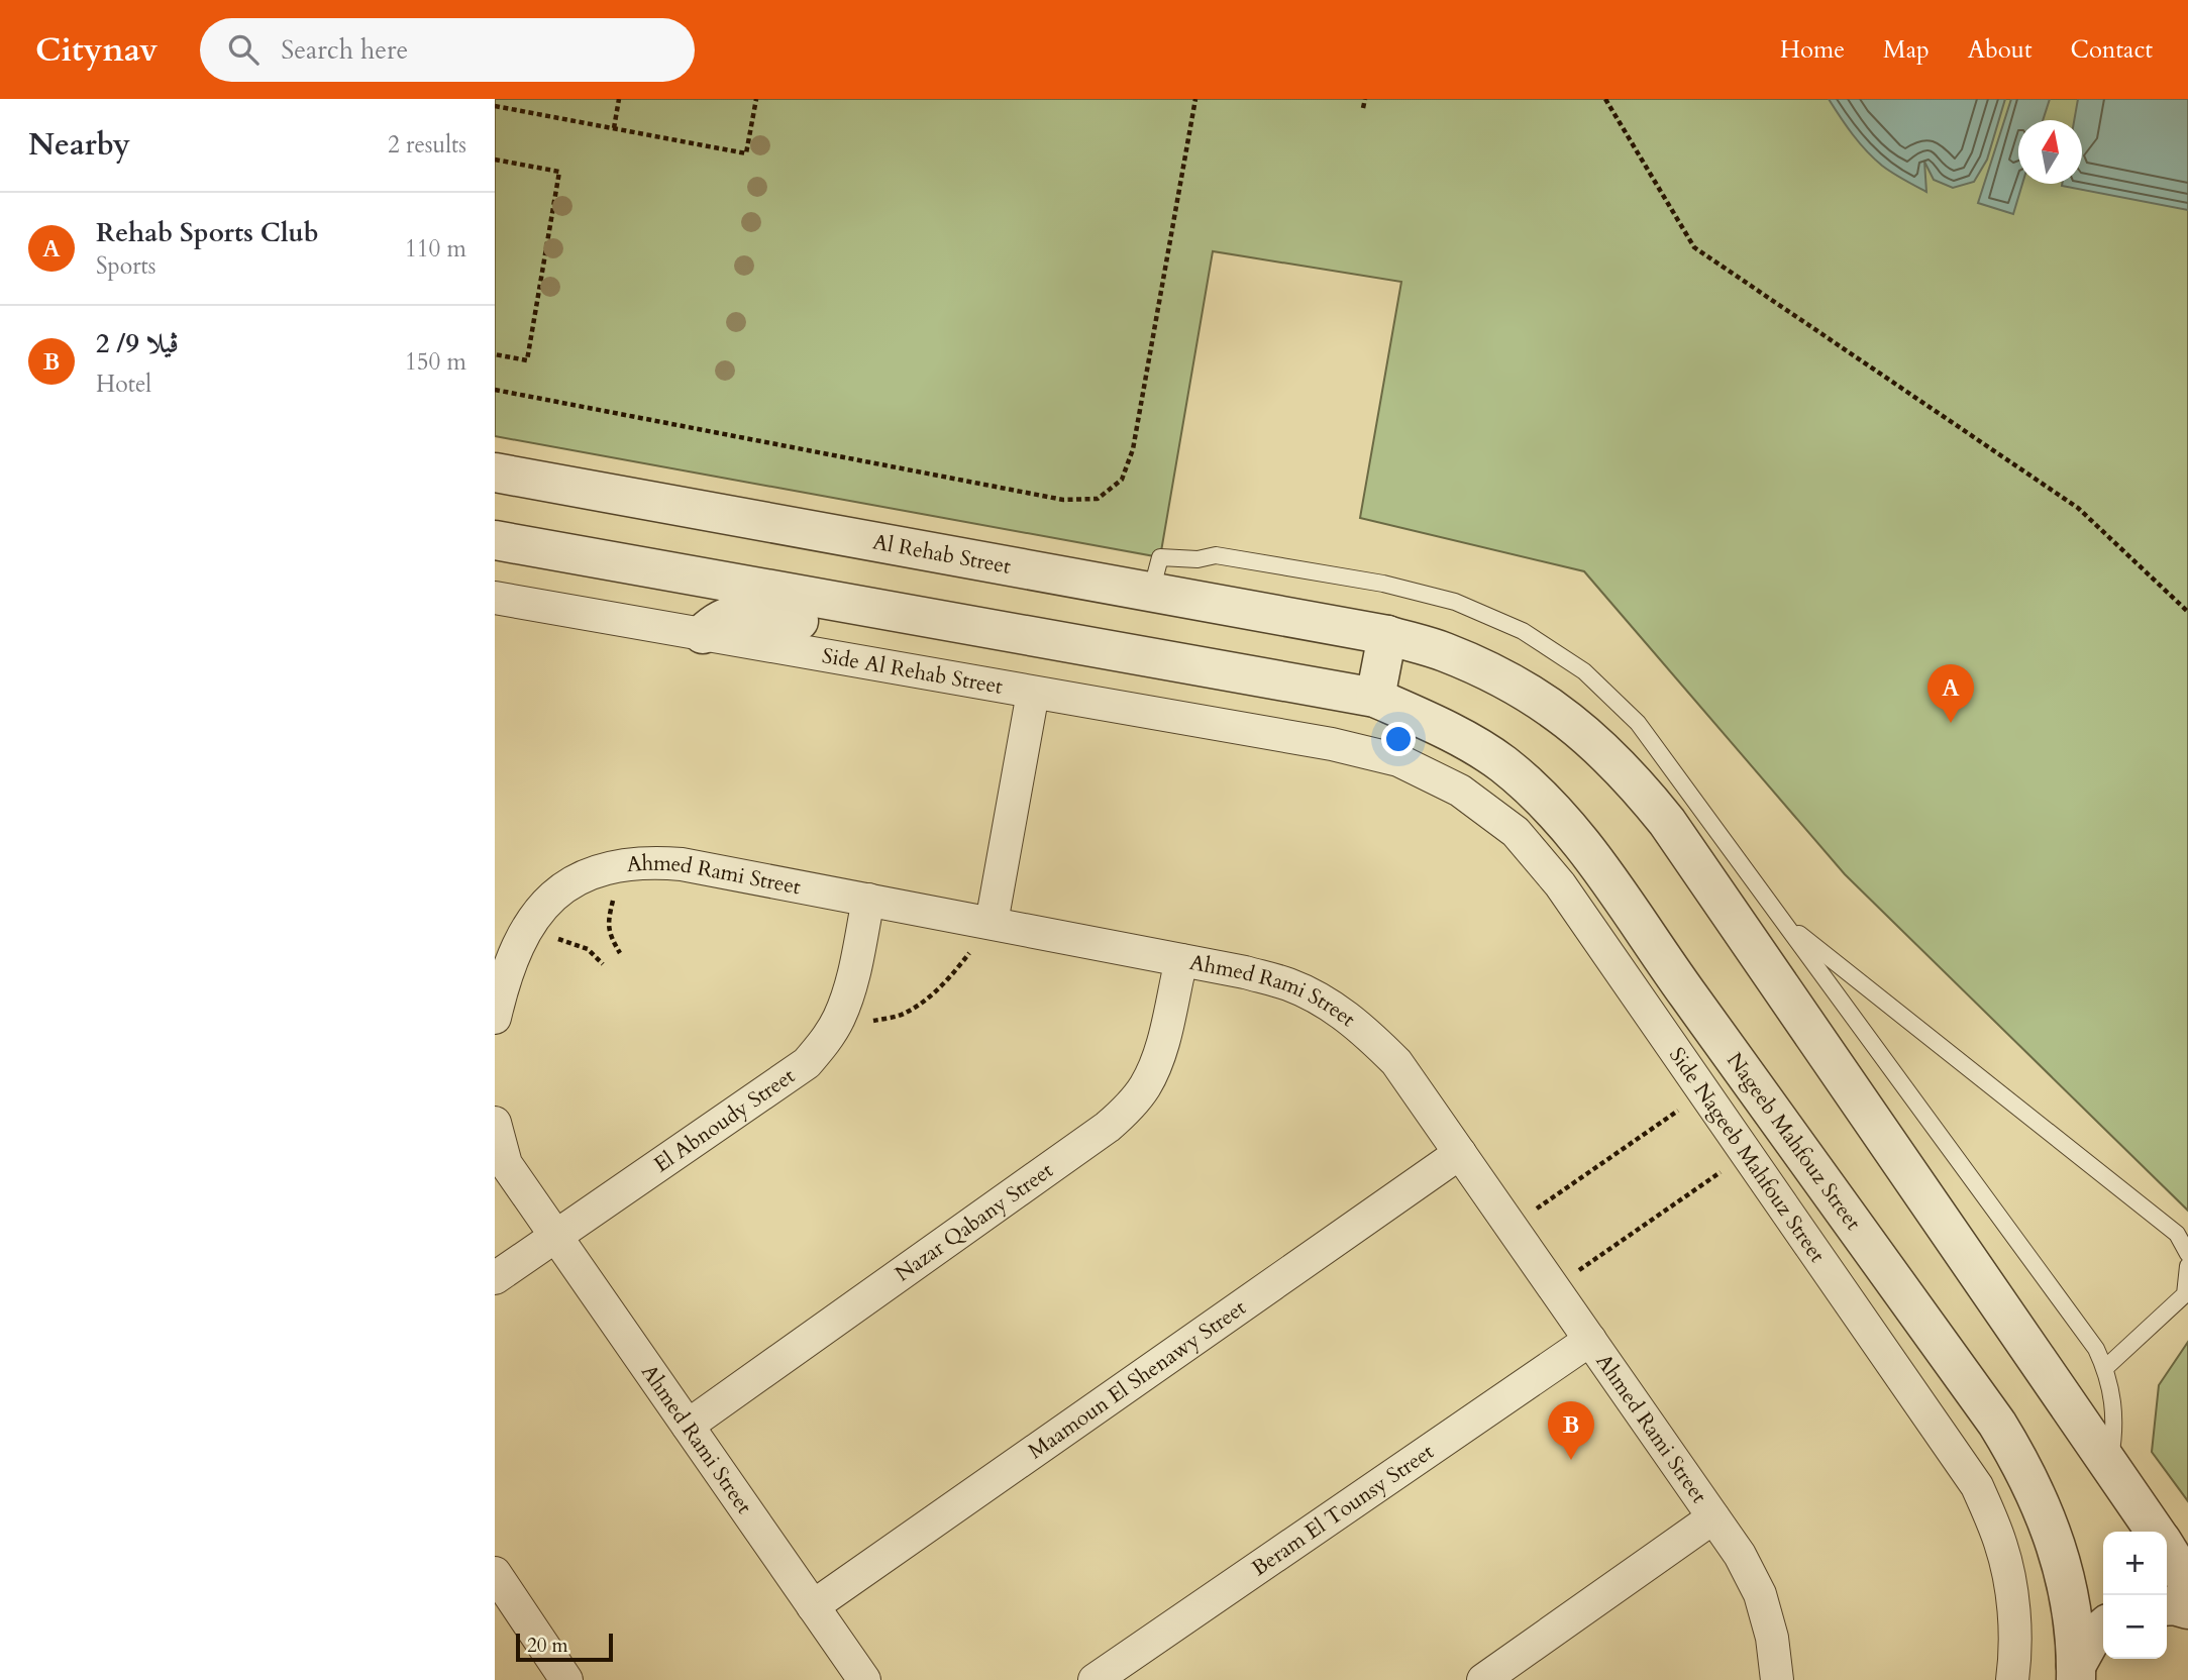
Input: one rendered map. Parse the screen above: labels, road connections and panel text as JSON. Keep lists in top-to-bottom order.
{
  "streets": {
    "street": [
      "Al Rehab Street",
      "Side Al Rehab Street",
      "Ahmed Rami Street",
      "El Abnoudy Street",
      "Nageeb Mahfouz Street",
      "Side Nageeb Mahfouz Street",
      "Nazar Qabany Street",
      "Maamoun El Shenawy Street",
      "Beram El Tounsy Street"
    ]
  },
  "crossings": [
    ["Side Al Rehab Street", "Side Nageeb Mahfouz Street"],
    ["Ahmed Rami Street", "El Abnoudy Street"],
    ["Ahmed Rami Street", "Nazar Qabany Street"],
    ["Ahmed Rami Street", "Maamoun El Shenawy Street"],
    ["Ahmed Rami Street", "Beram El Tounsy Street"]
  ],
  "scale_bar": "20 m",
  "north": "top",
  "page": {
    "header": "Citynav",
    "search": "Search here",
    "nav": [
      "Home",
      "Map",
      "About",
      "Contact"
    ],
    "heading": ["Nearby", "2 results"],
    "list": [
      {
        "mark": "A",
        "name": "Rehab Sports Club",
        "note": "Sports",
        "value": "110 m"
      },
      {
        "mark": "B",
        "name": "ڤيلا 9/ 2",
        "note": "Hotel",
        "value": "150 m"
      }
    ],
    "pins": ["A", "B"],
    "map_buttons": ["+", "−"],
    "scale": "20 m"
  }
}
